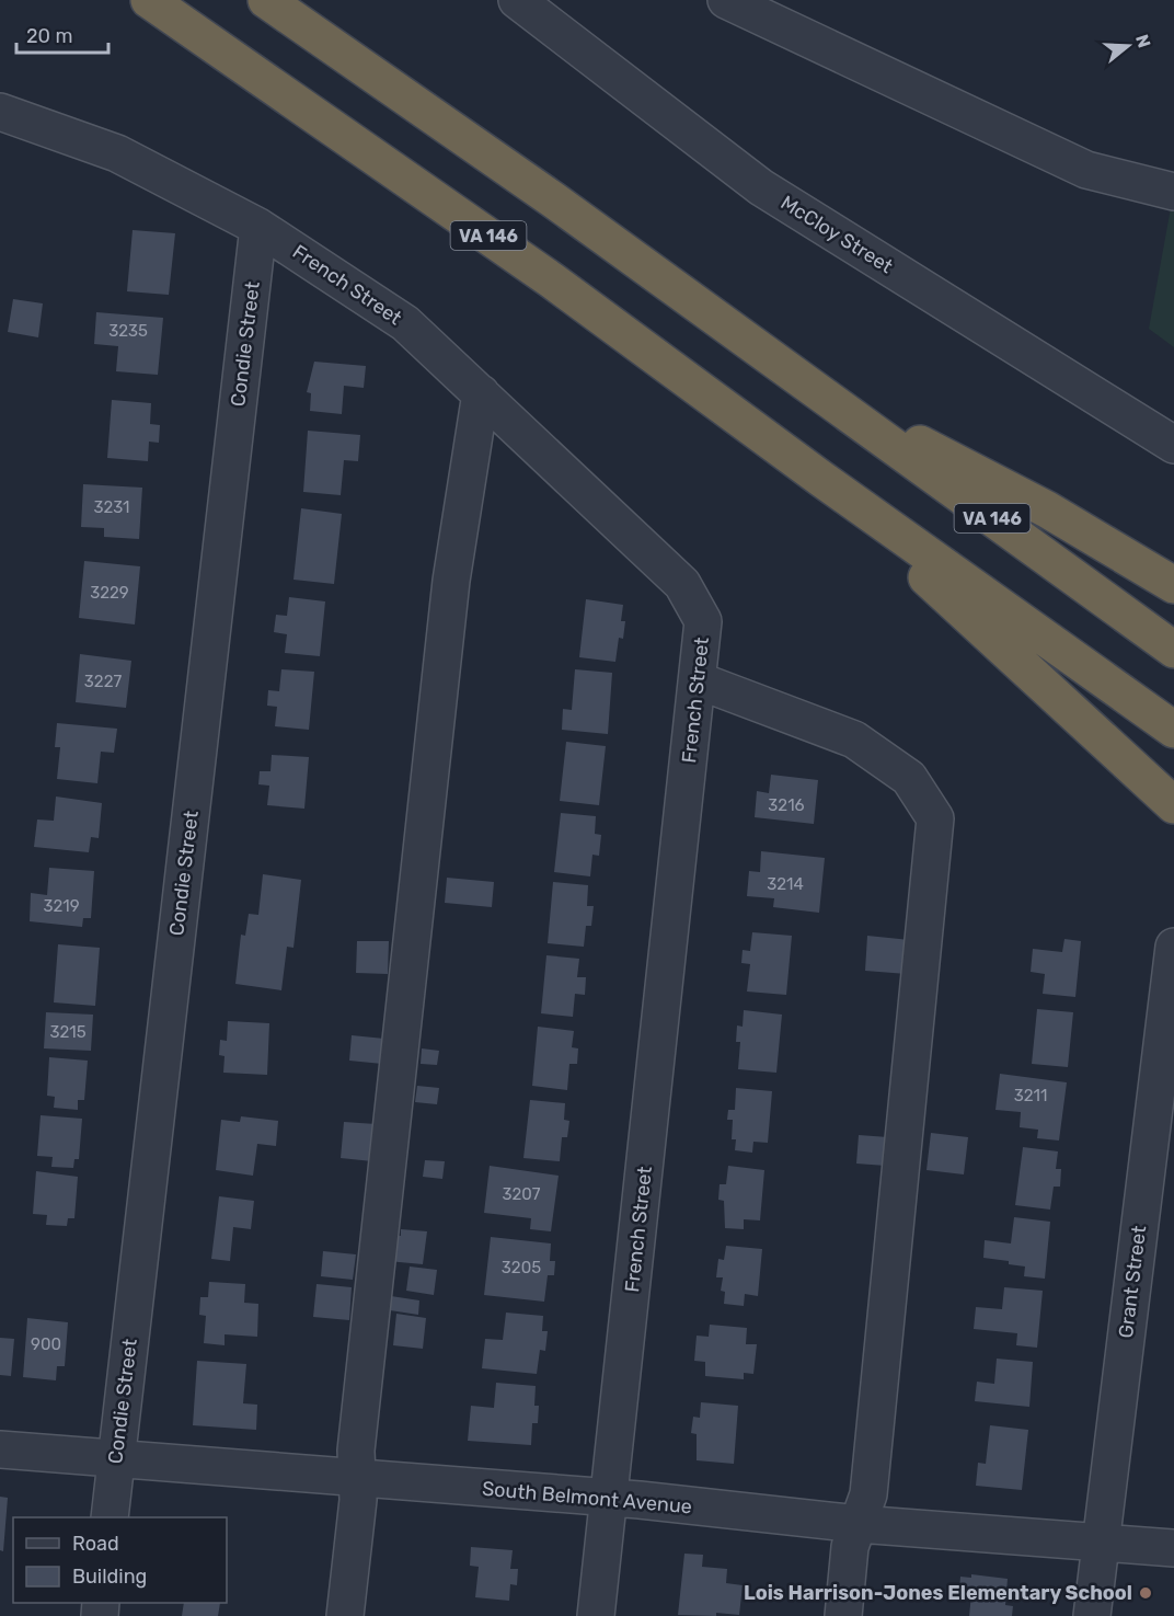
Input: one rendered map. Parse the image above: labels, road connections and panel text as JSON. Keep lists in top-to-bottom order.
{
  "streets": {
    "highway": ["VA 146"],
    "street": [
      "McCloy Street",
      "French Street",
      "Condie Street",
      "Grant Street",
      "South Belmont Avenue"
    ]
  },
  "crossings": [
    ["French Street", "Condie Street"],
    ["French Street", "South Belmont Avenue"],
    ["Condie Street", "South Belmont Avenue"],
    ["Grant Street", "South Belmont Avenue"]
  ],
  "places": ["Lois Harrison-Jones Elementary School"],
  "house_numbers": [
    "3235",
    "3231",
    "3229",
    "3227",
    "3216",
    "3214",
    "3219",
    "3215",
    "3211",
    "3207",
    "3205",
    "900"
  ],
  "legend": ["Road", "Building"],
  "scale_bar": "20 m",
  "north": "right"
}
